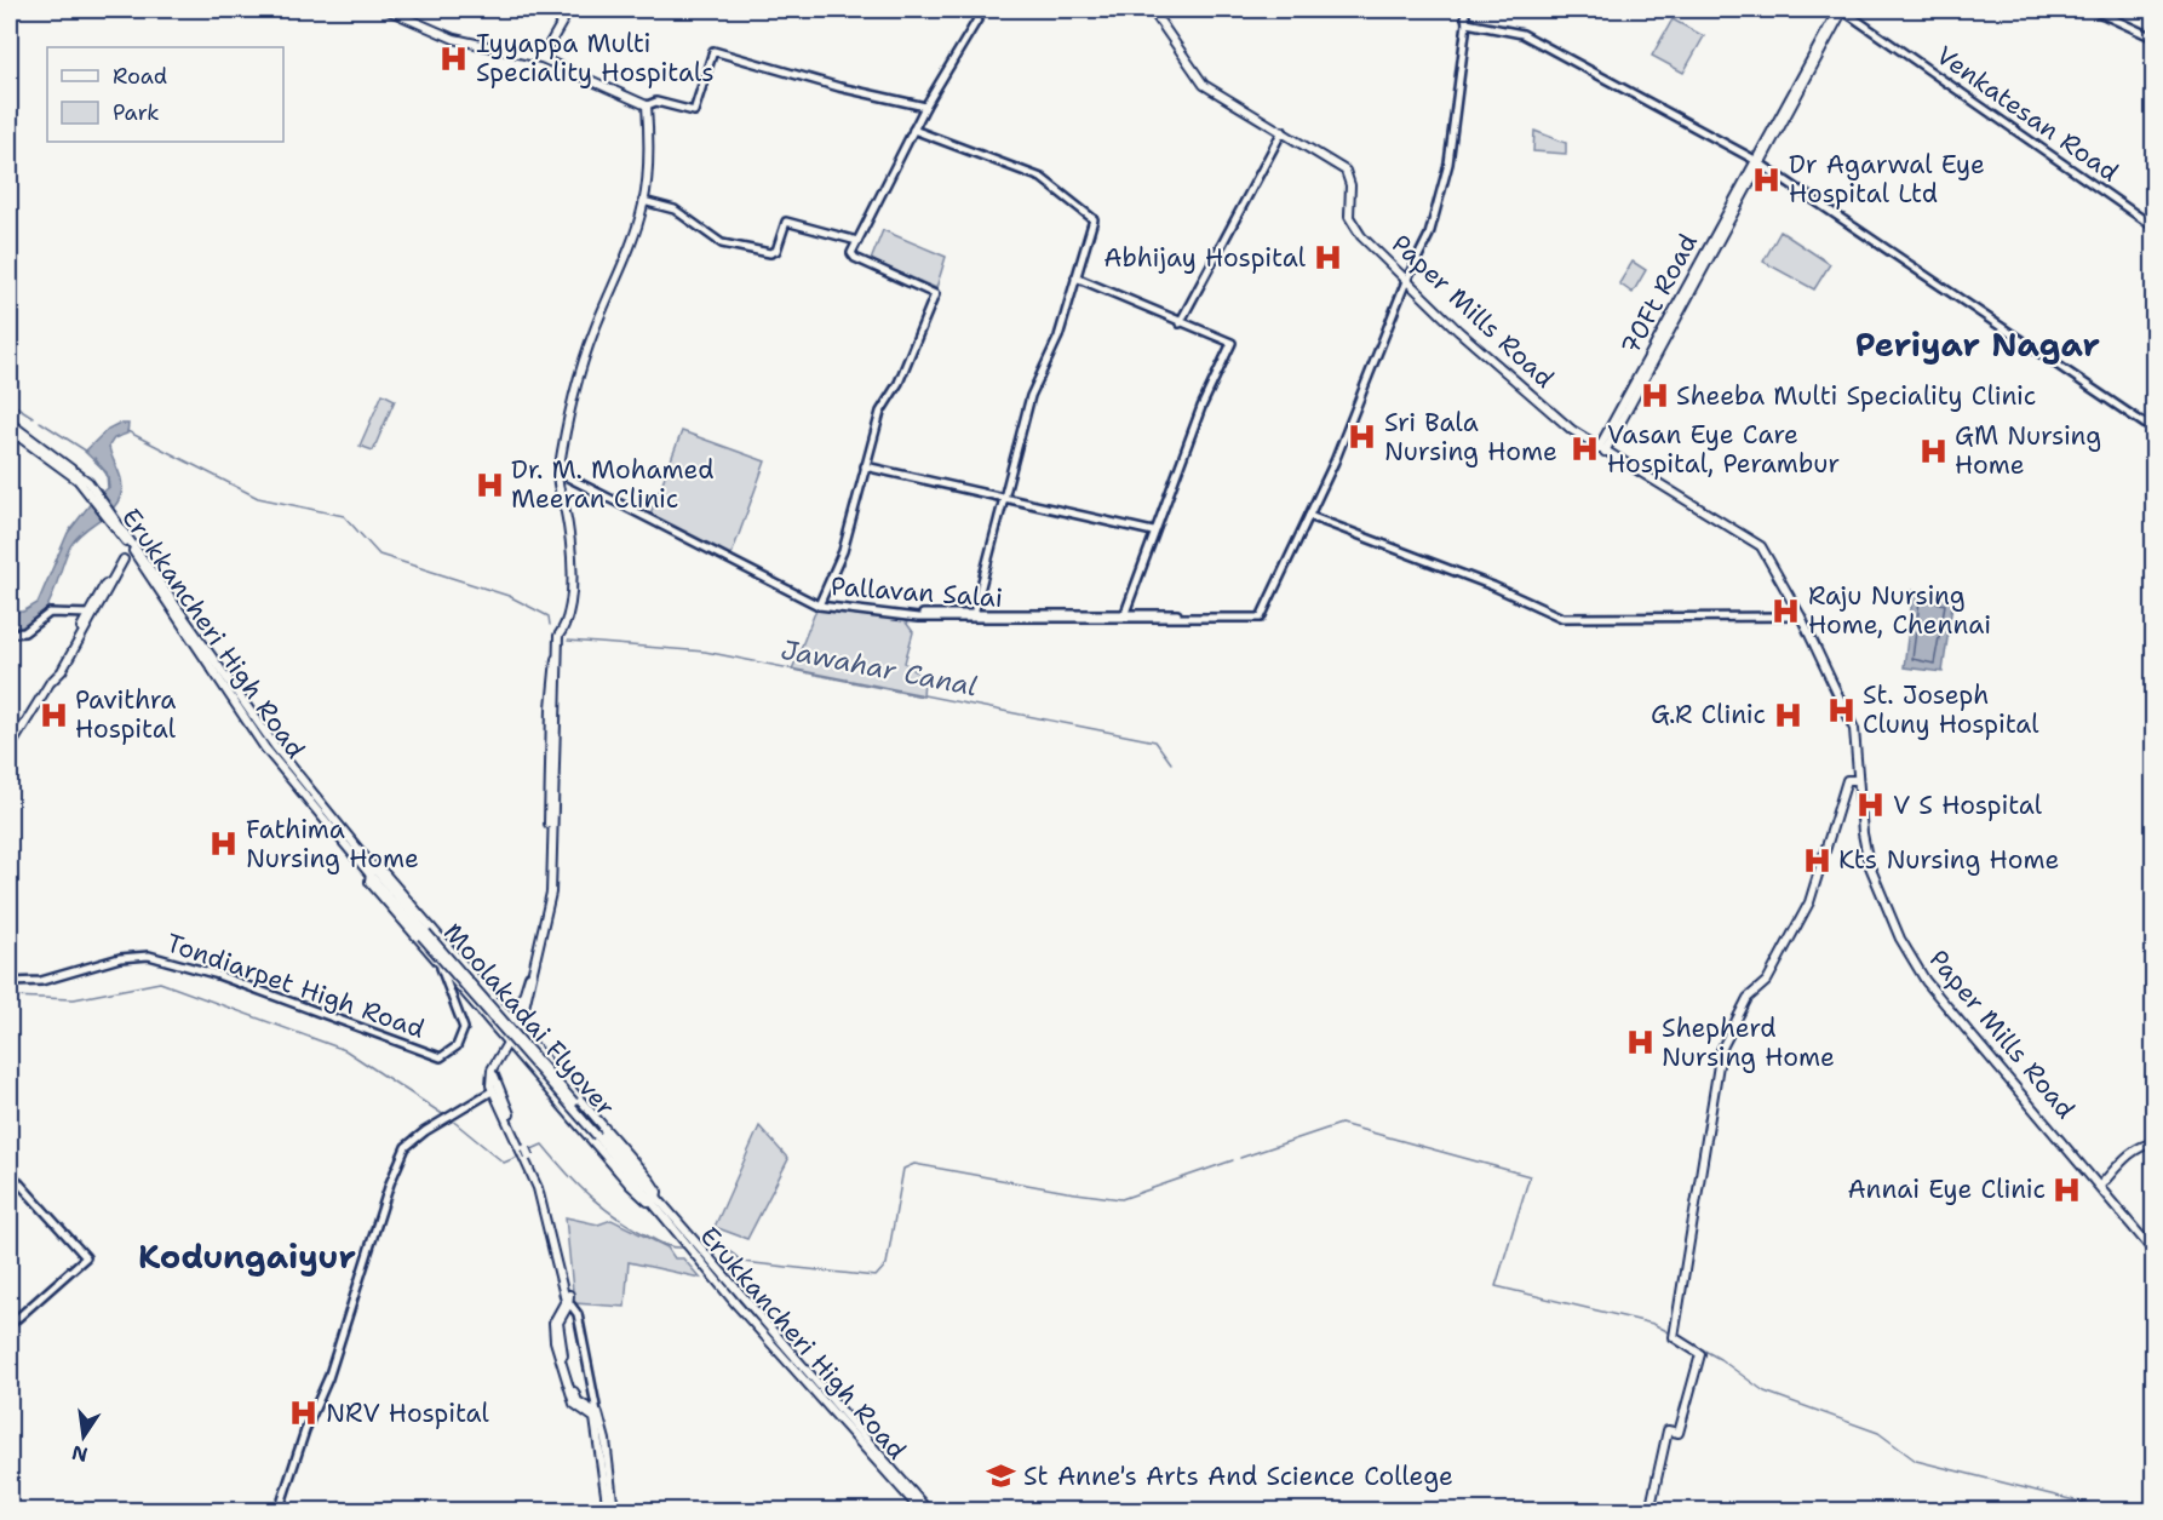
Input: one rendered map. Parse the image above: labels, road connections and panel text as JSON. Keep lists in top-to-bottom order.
{
  "streets": {
    "main road": [
      "70Ft Road",
      "Paper Mills Road",
      "Erukkancheri High Road",
      "Moolakadai Flyover"
    ],
    "street": ["Venkatesan Road", "Pallavan Salai", "Tondiarpet High Road"]
  },
  "crossings": [
    ["Venkatesan Road", "70Ft Road"],
    ["70Ft Road", "Paper Mills Road"],
    ["Erukkancheri High Road", "Moolakadai Flyover"]
  ],
  "districts": ["Periyar Nagar", "Kodungaiyur"],
  "water": ["Jawahar Canal"],
  "places": {
    "hospital": [
      "Iyyappa Multi Speciality Hospitals",
      "Dr Agarwal Eye Hospital Ltd",
      "Abhijay Hospital",
      "Sheeba Multi Speciality Clinic",
      "Sri Bala Nursing Home",
      "Vasan Eye Care Hospital, Perambur",
      "GM Nursing Home",
      "Dr. M. Mohamed Meeran Clinic",
      "Raju Nursing Home, Chennai",
      "St. Joseph Cluny Hospital",
      "Pavithra Hospital",
      "G.R Clinic",
      "V S Hospital",
      "Fathima Nursing Home",
      "Kts Nursing Home",
      "Shepherd Nursing Home",
      "Annai Eye Clinic",
      "NRV Hospital"
    ],
    "school or university": ["St Anne's Arts And Science College"]
  },
  "legend": ["Road", "Park"],
  "north": "bottom"
}
